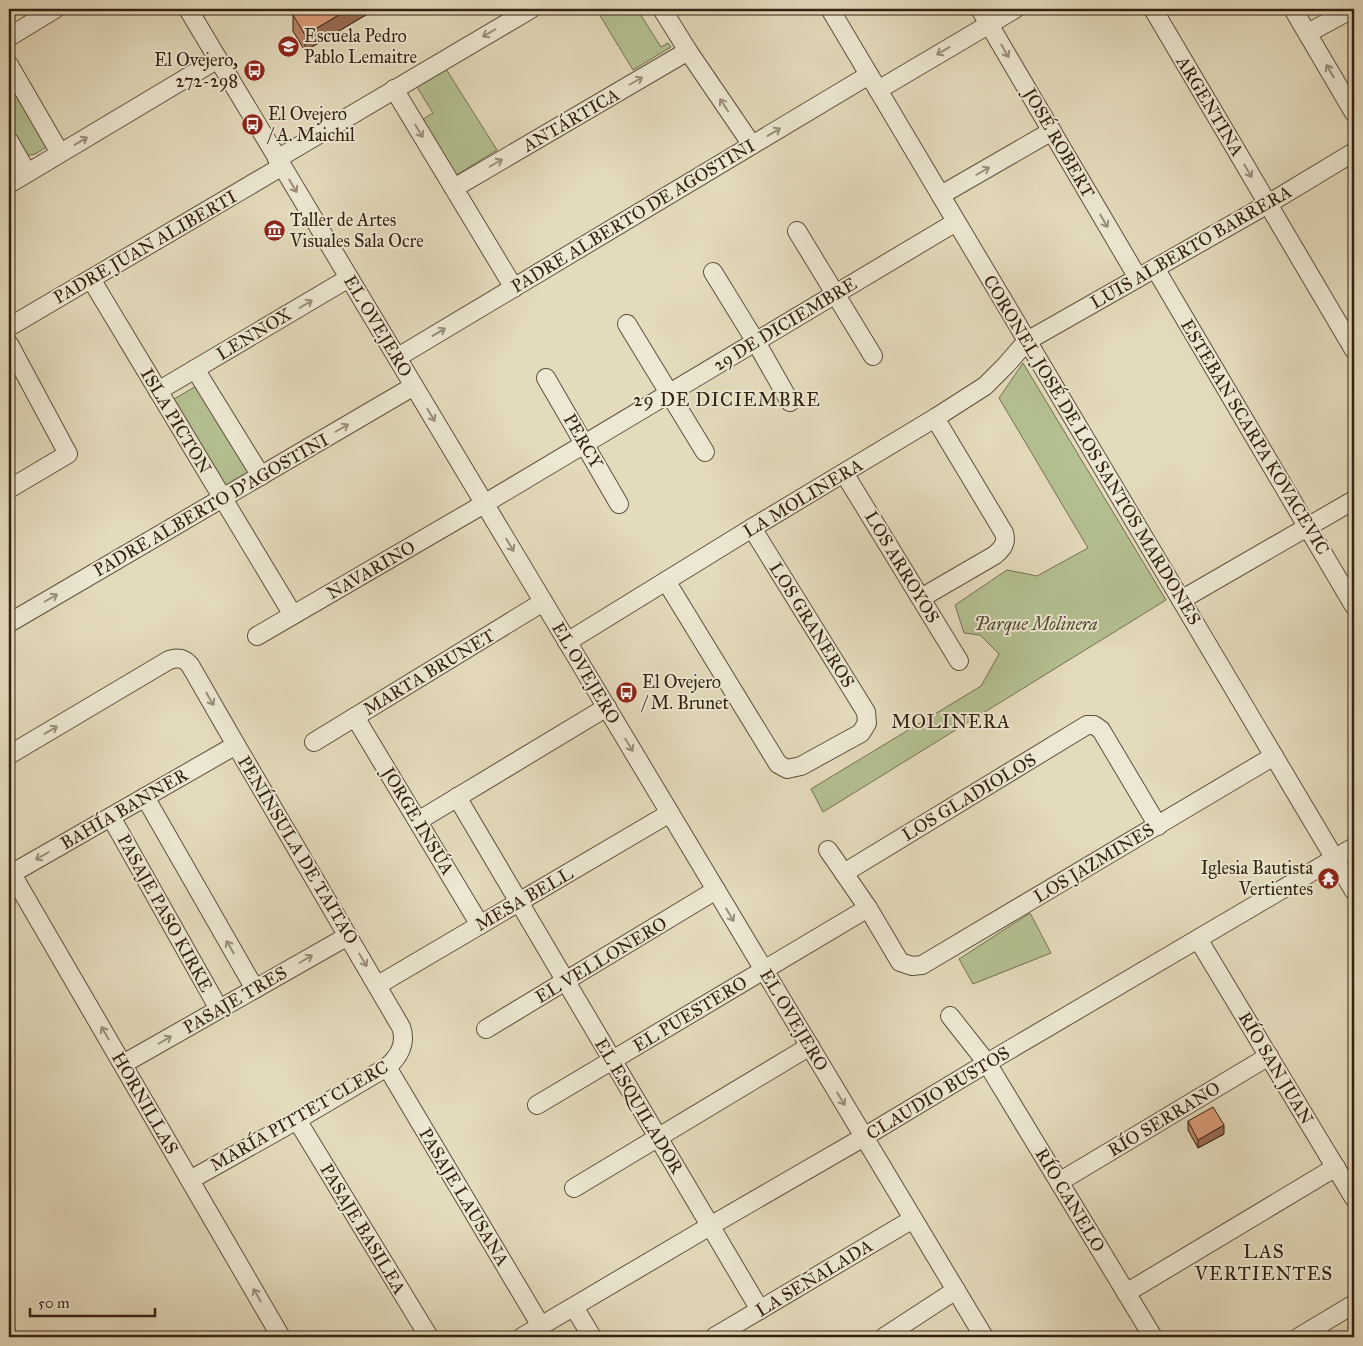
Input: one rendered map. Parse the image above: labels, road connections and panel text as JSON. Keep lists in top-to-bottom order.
{
  "streets": {
    "street": [
      "ARGENTINA",
      "ANTÁRTICA",
      "JOSÉ ROBERT",
      "PADRE ALBERTO DE AGOSTINI",
      "PADRE JUAN ALIBERTI",
      "LUIS ALBERTO BARRERA",
      "29 DE DICIEMBRE",
      "EL OVEJERO",
      "LENNOX",
      "ISLA PICTON",
      "ESTEBAN SCARPA KOVACEVIC",
      "PERCY",
      "CORONEL JOSÉ DE LOS SANTOS MARDONES",
      "LA MOLINERA",
      "PADRE ALBERTO D'AGOSTINI",
      "LOS ARROYOS",
      "NAVARINO",
      "LOS GRANEROS",
      "MARTA BRUNET",
      "LOS GLADIOLOS",
      "BAHÍA BANNER",
      "JORGE INSÚA",
      "PENÍNSULA DE TAITAO",
      "LOS JAZMINES",
      "MESA BELL",
      "PASAJE PASO KIRKE",
      "EL VELLONERO",
      "PASAJE TRES",
      "EL PUESTERO",
      "RÍO SAN JUAN",
      "CLAUDIO BUSTOS",
      "HORNILLAS",
      "EL ESQUILADOR",
      "MARÍA PITTET CLERC",
      "RÍO SERRANO",
      "PASAJE LAUSANA",
      "RÍO CANELO",
      "PASAJE BASILEA",
      "LA SEÑALADA"
    ]
  },
  "crossings": [
    ["ARGENTINA", "LUIS ALBERTO BARRERA"],
    ["JOSÉ ROBERT", "PADRE ALBERTO DE AGOSTINI"],
    ["JOSÉ ROBERT", "LUIS ALBERTO BARRERA"],
    ["PADRE ALBERTO DE AGOSTINI", "EL OVEJERO"],
    ["PADRE ALBERTO DE AGOSTINI", "CORONEL JOSÉ DE LOS SANTOS MARDONES"],
    ["PADRE JUAN ALIBERTI", "EL OVEJERO"],
    ["PADRE JUAN ALIBERTI", "ISLA PICTON"],
    ["LUIS ALBERTO BARRERA", "ESTEBAN SCARPA KOVACEVIC"],
    ["LUIS ALBERTO BARRERA", "CORONEL JOSÉ DE LOS SANTOS MARDONES"],
    ["LUIS ALBERTO BARRERA", "LA MOLINERA"],
    ["29 DE DICIEMBRE", "EL OVEJERO"],
    ["29 DE DICIEMBRE", "PERCY"],
    ["29 DE DICIEMBRE", "CORONEL JOSÉ DE LOS SANTOS MARDONES"],
    ["29 DE DICIEMBRE", "NAVARINO"],
    ["EL OVEJERO", "LENNOX"],
    ["EL OVEJERO", "LA MOLINERA"],
    ["EL OVEJERO", "PADRE ALBERTO D'AGOSTINI"],
    ["EL OVEJERO", "NAVARINO"],
    ["EL OVEJERO", "MARTA BRUNET"],
    ["EL OVEJERO", "MESA BELL"],
    ["EL OVEJERO", "EL VELLONERO"],
    ["EL OVEJERO", "EL PUESTERO"],
    ["EL OVEJERO", "CLAUDIO BUSTOS"],
    ["EL OVEJERO", "LA SEÑALADA"],
    ["LENNOX", "ISLA PICTON"],
    ["ISLA PICTON", "PADRE ALBERTO D'AGOSTINI"],
    ["ISLA PICTON", "NAVARINO"],
    ["CORONEL JOSÉ DE LOS SANTOS MARDONES", "LA MOLINERA"],
    ["CORONEL JOSÉ DE LOS SANTOS MARDONES", "LOS JAZMINES"],
    ["CORONEL JOSÉ DE LOS SANTOS MARDONES", "CLAUDIO BUSTOS"],
    ["LA MOLINERA", "LOS ARROYOS"],
    ["LA MOLINERA", "LOS GRANEROS"],
    ["MARTA BRUNET", "JORGE INSÚA"],
    ["LOS GLADIOLOS", "LOS JAZMINES"],
    ["BAHÍA BANNER", "PENÍNSULA DE TAITAO"],
    ["BAHÍA BANNER", "PASAJE PASO KIRKE"],
    ["BAHÍA BANNER", "HORNILLAS"],
    ["JORGE INSÚA", "MESA BELL"],
    ["PENÍNSULA DE TAITAO", "MESA BELL"],
    ["PENÍNSULA DE TAITAO", "PASAJE TRES"],
    ["PENÍNSULA DE TAITAO", "MARÍA PITTET CLERC"],
    ["LOS JAZMINES", "EL PUESTERO"],
    ["MESA BELL", "EL ESQUILADOR"],
    ["PASAJE PASO KIRKE", "PASAJE TRES"],
    ["EL VELLONERO", "EL ESQUILADOR"],
    ["PASAJE TRES", "HORNILLAS"],
    ["EL PUESTERO", "EL ESQUILADOR"],
    ["RÍO SAN JUAN", "CLAUDIO BUSTOS"],
    ["RÍO SAN JUAN", "RÍO SERRANO"],
    ["CLAUDIO BUSTOS", "EL ESQUILADOR"],
    ["CLAUDIO BUSTOS", "PASAJE LAUSANA"],
    ["CLAUDIO BUSTOS", "RÍO CANELO"],
    ["HORNILLAS", "MARÍA PITTET CLERC"],
    ["EL ESQUILADOR", "LA SEÑALADA"],
    ["MARÍA PITTET CLERC", "PASAJE LAUSANA"],
    ["MARÍA PITTET CLERC", "PASAJE BASILEA"],
    ["RÍO SERRANO", "RÍO CANELO"]
  ],
  "one_way": [
    "ANTÁRTICA",
    "JOSÉ ROBERT",
    "EL OVEJERO",
    "LENNOX",
    "PADRE ALBERTO D'AGOSTINI",
    "BAHÍA BANNER",
    "PASAJE TRES"
  ],
  "districts": ["29 DE DICIEMBRE", "MOLINERA", "LAS VERTIENTES"],
  "parks": ["Parque Molinera"],
  "places": {
    "school or university": ["Escuela Pedro Pablo Lemaitre"],
    "bus stop": ["El Ovejero, 272-298", "El Ovejero / A. Maichil", "El Ovejero / M. Brunet"],
    "museum": ["Taller de Artes Visuales Sala Ocre"],
    "temple": ["Iglesia Bautista Vertientes"]
  },
  "scale_bar": "50 m"
}
